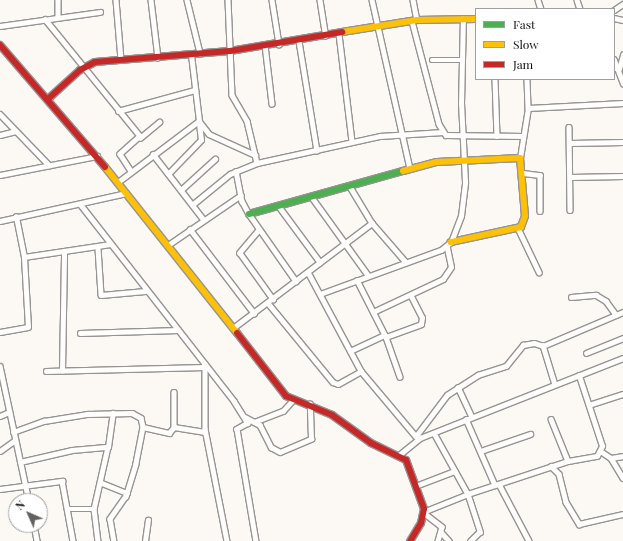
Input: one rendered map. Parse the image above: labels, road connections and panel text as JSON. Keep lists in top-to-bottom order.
{
  "legend": ["Fast", "Slow", "Jam"],
  "north": "top left"
}
